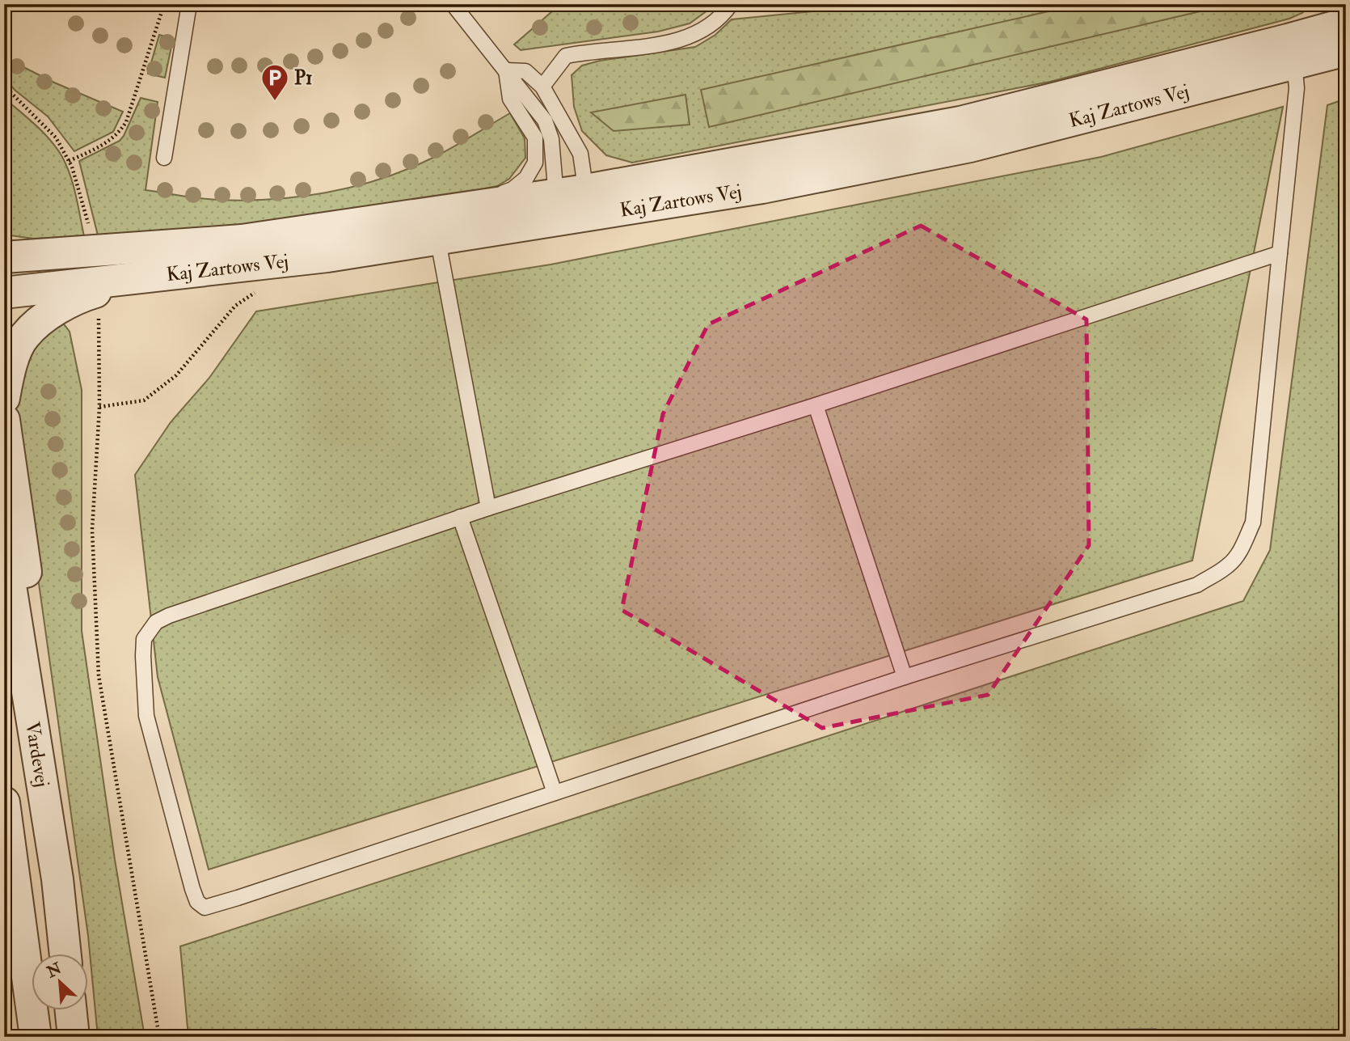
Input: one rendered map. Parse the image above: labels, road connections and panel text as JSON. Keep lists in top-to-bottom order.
{
  "streets": {
    "street": ["Kaj Zartows Vej", "Vardevej"]
  },
  "places": {
    "parking": ["P1"]
  },
  "north": "top left"
}
